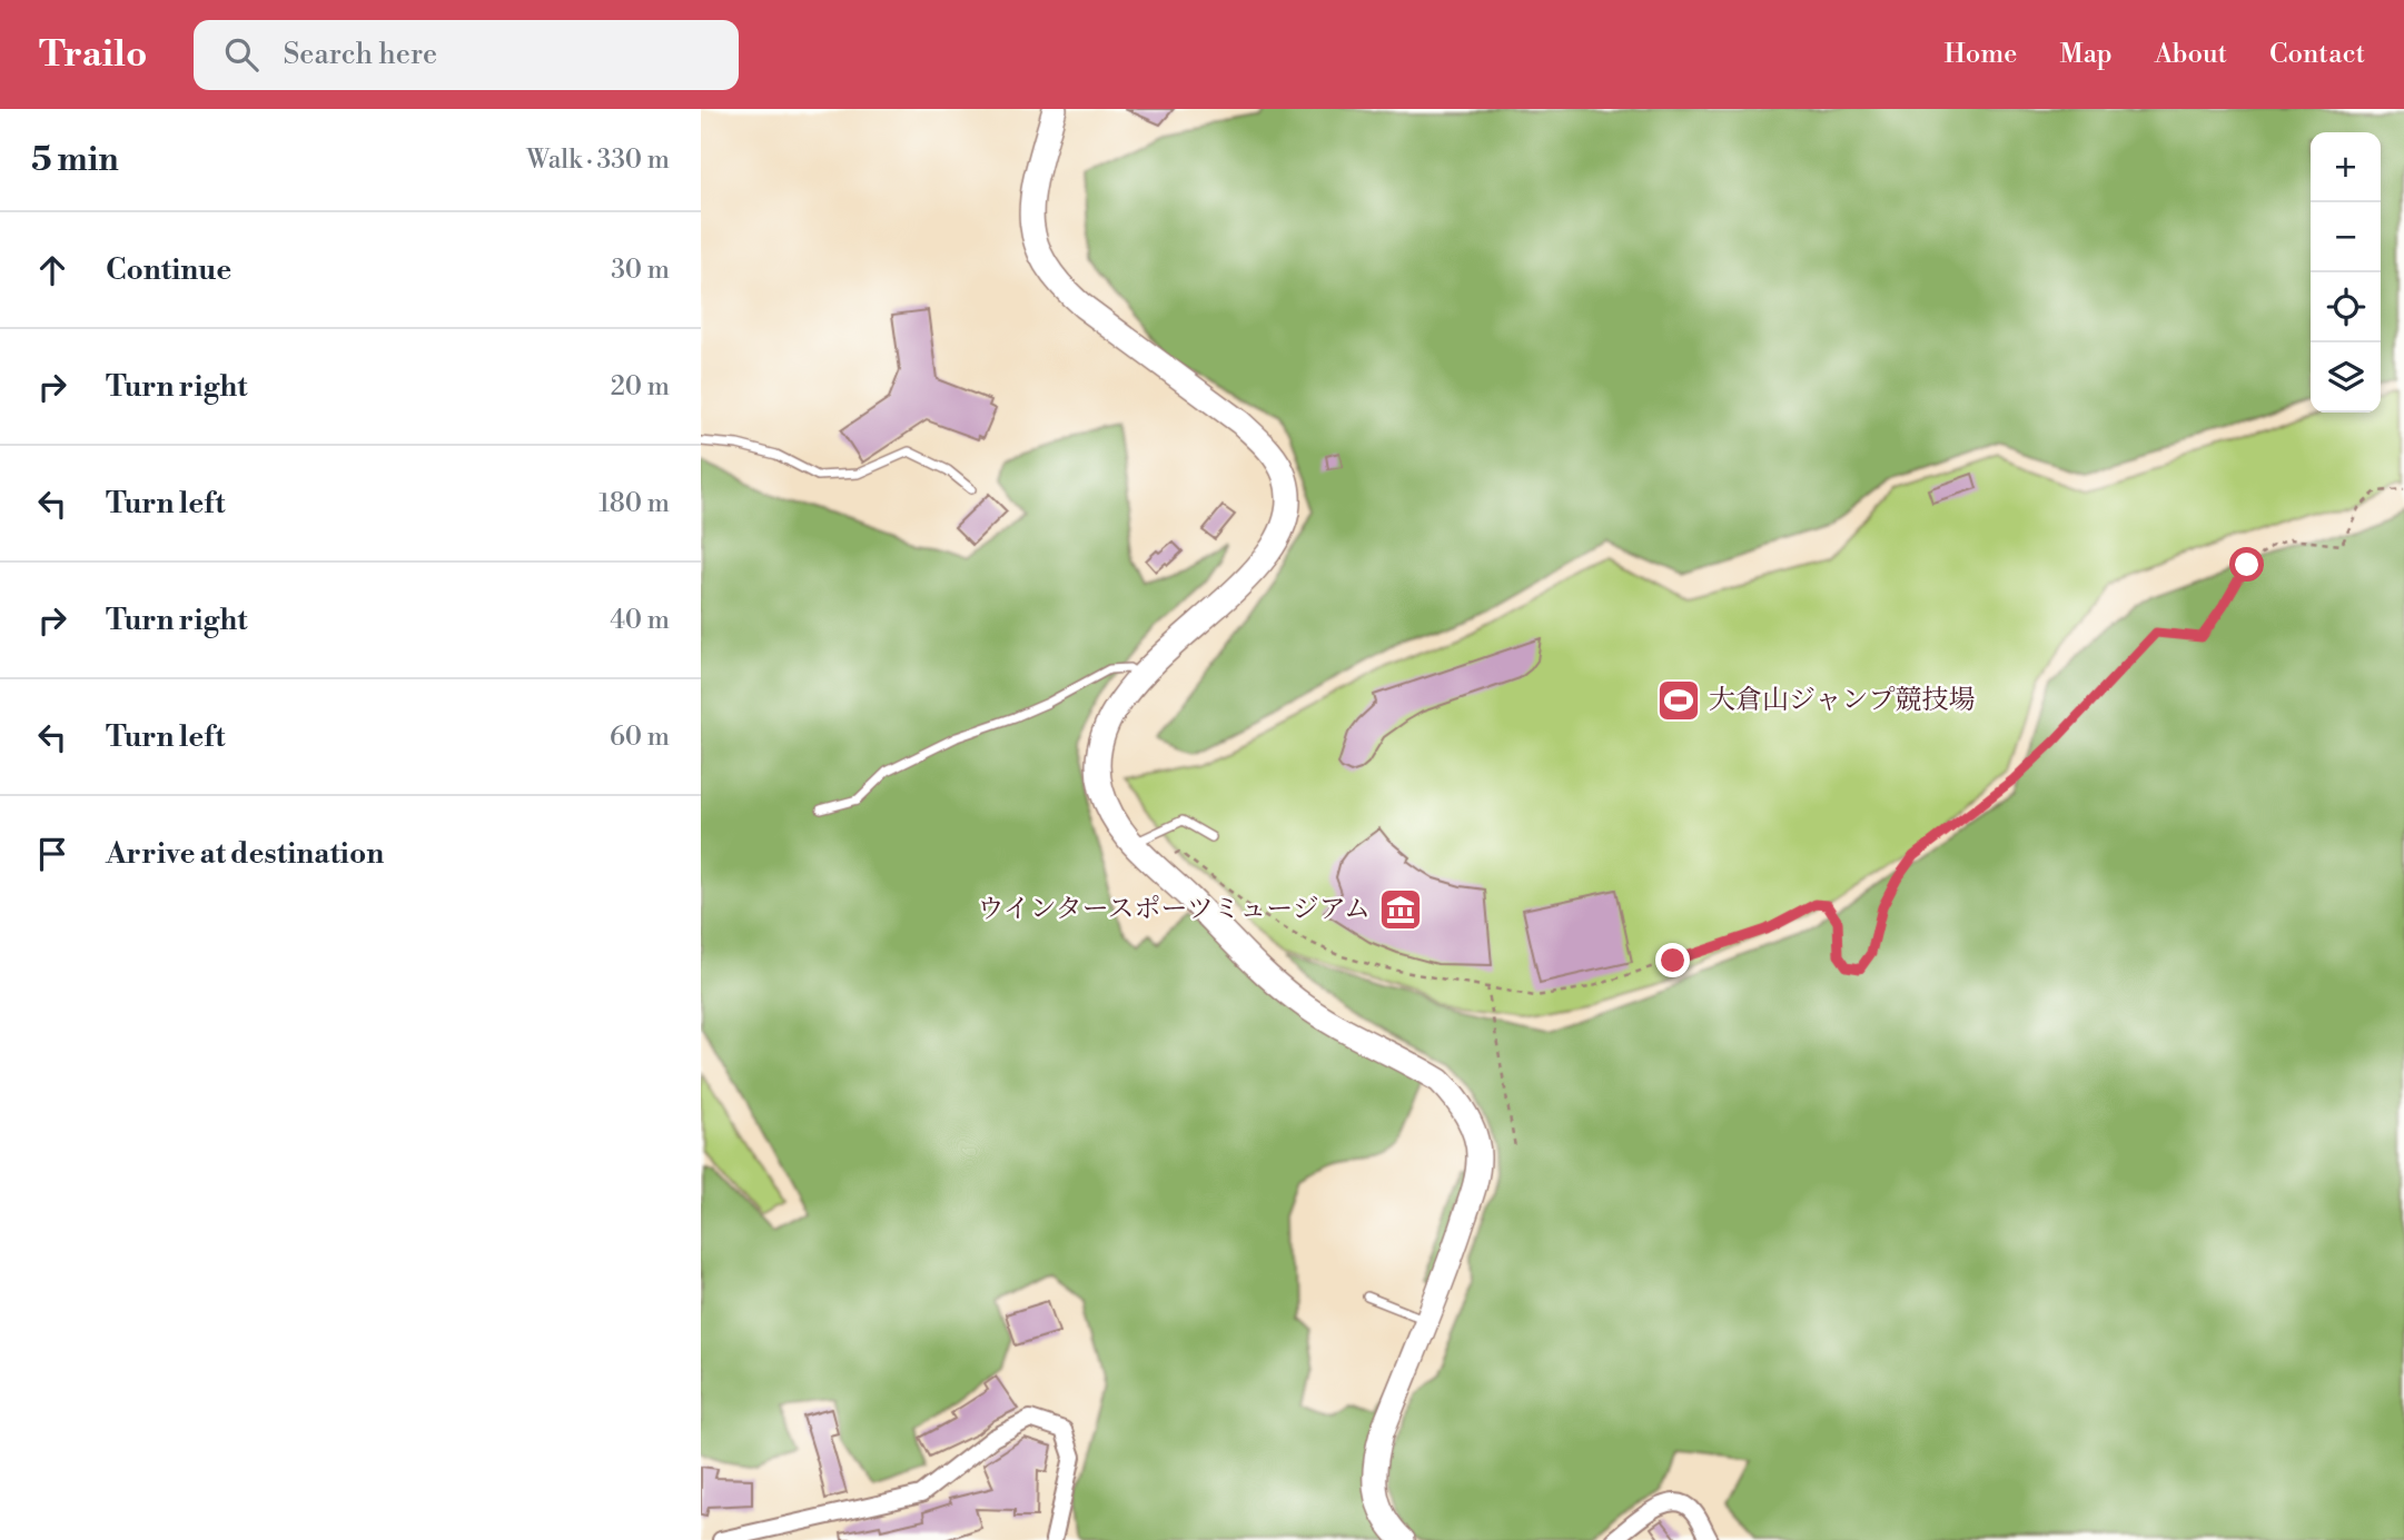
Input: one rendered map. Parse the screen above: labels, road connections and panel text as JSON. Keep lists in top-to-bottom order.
{
  "places": {
    "sports": ["大倉山ジャンプ競技場"],
    "museum": ["ウインタースポーツミュージアム"]
  },
  "page": {
    "header": "Trailo",
    "search": "Search here",
    "nav": [
      "Home",
      "Map",
      "About",
      "Contact"
    ],
    "heading": ["5 min", "Walk · 330 m"],
    "map_buttons": ["+", "−"],
    "list": [
      ["Continue", "30 m"],
      ["Turn right", "20 m"],
      ["Turn left", "180 m"],
      ["Turn right", "40 m"],
      ["Turn left", "60 m"],
      "Arrive at destination"
    ]
  }
}
